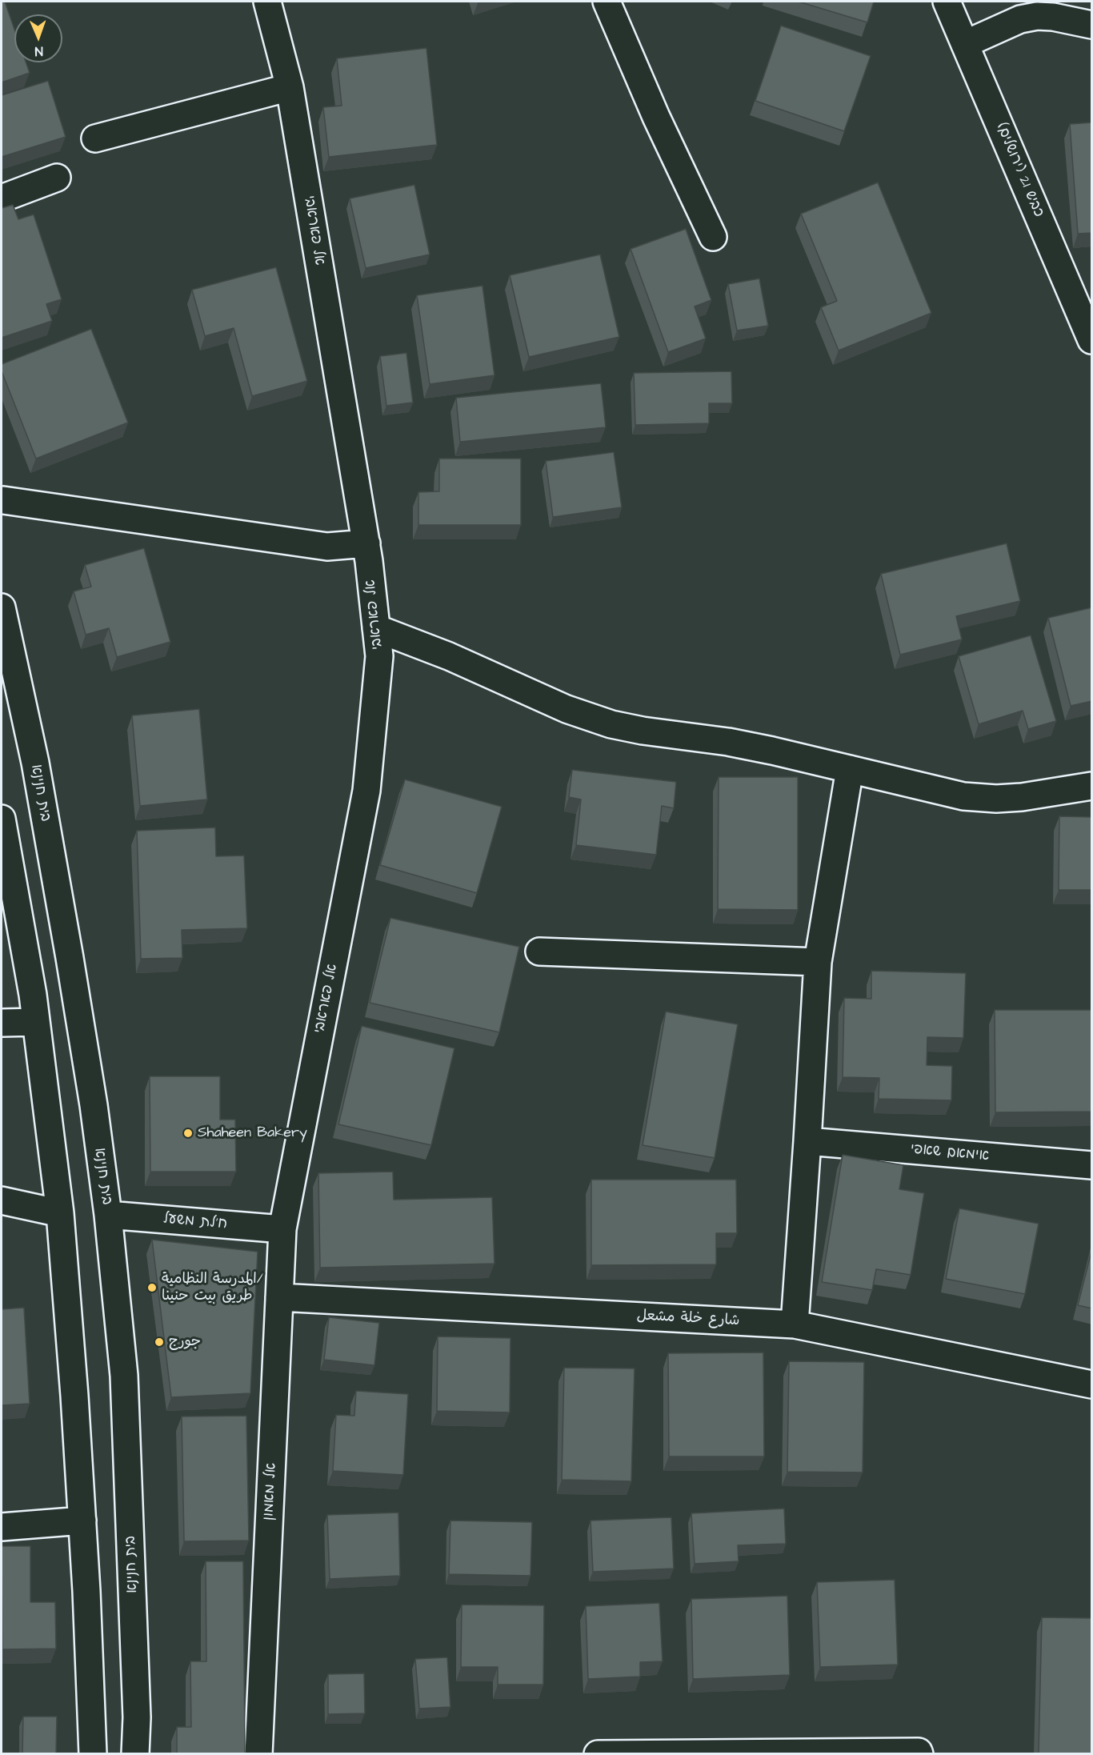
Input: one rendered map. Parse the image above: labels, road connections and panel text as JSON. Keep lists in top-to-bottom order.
{
  "streets": {
    "street": [
      "כביש 21 (ירושלים)",
      "אל פאראבי",
      "בית חנינא",
      "אימאם שאפי",
      "ח'לת משעל",
      "شارع خلة مشعل",
      "אל מאמון"
    ]
  },
  "crossings": [
    ["אל פאראבי", "ח'לת משעל"],
    ["אל פאראבי", "אל מאמון"],
    ["בית חנינא", "ח'לת משעל"],
    ["ח'לת משעל", "אל מאמון"],
    ["شارع خلة مشعل", "אל מאמון"]
  ],
  "places": ["Shaheen Bakery", "المدرسة النظامية/ طريق بيت حنينا", "جورج"],
  "north": "bottom"
}
